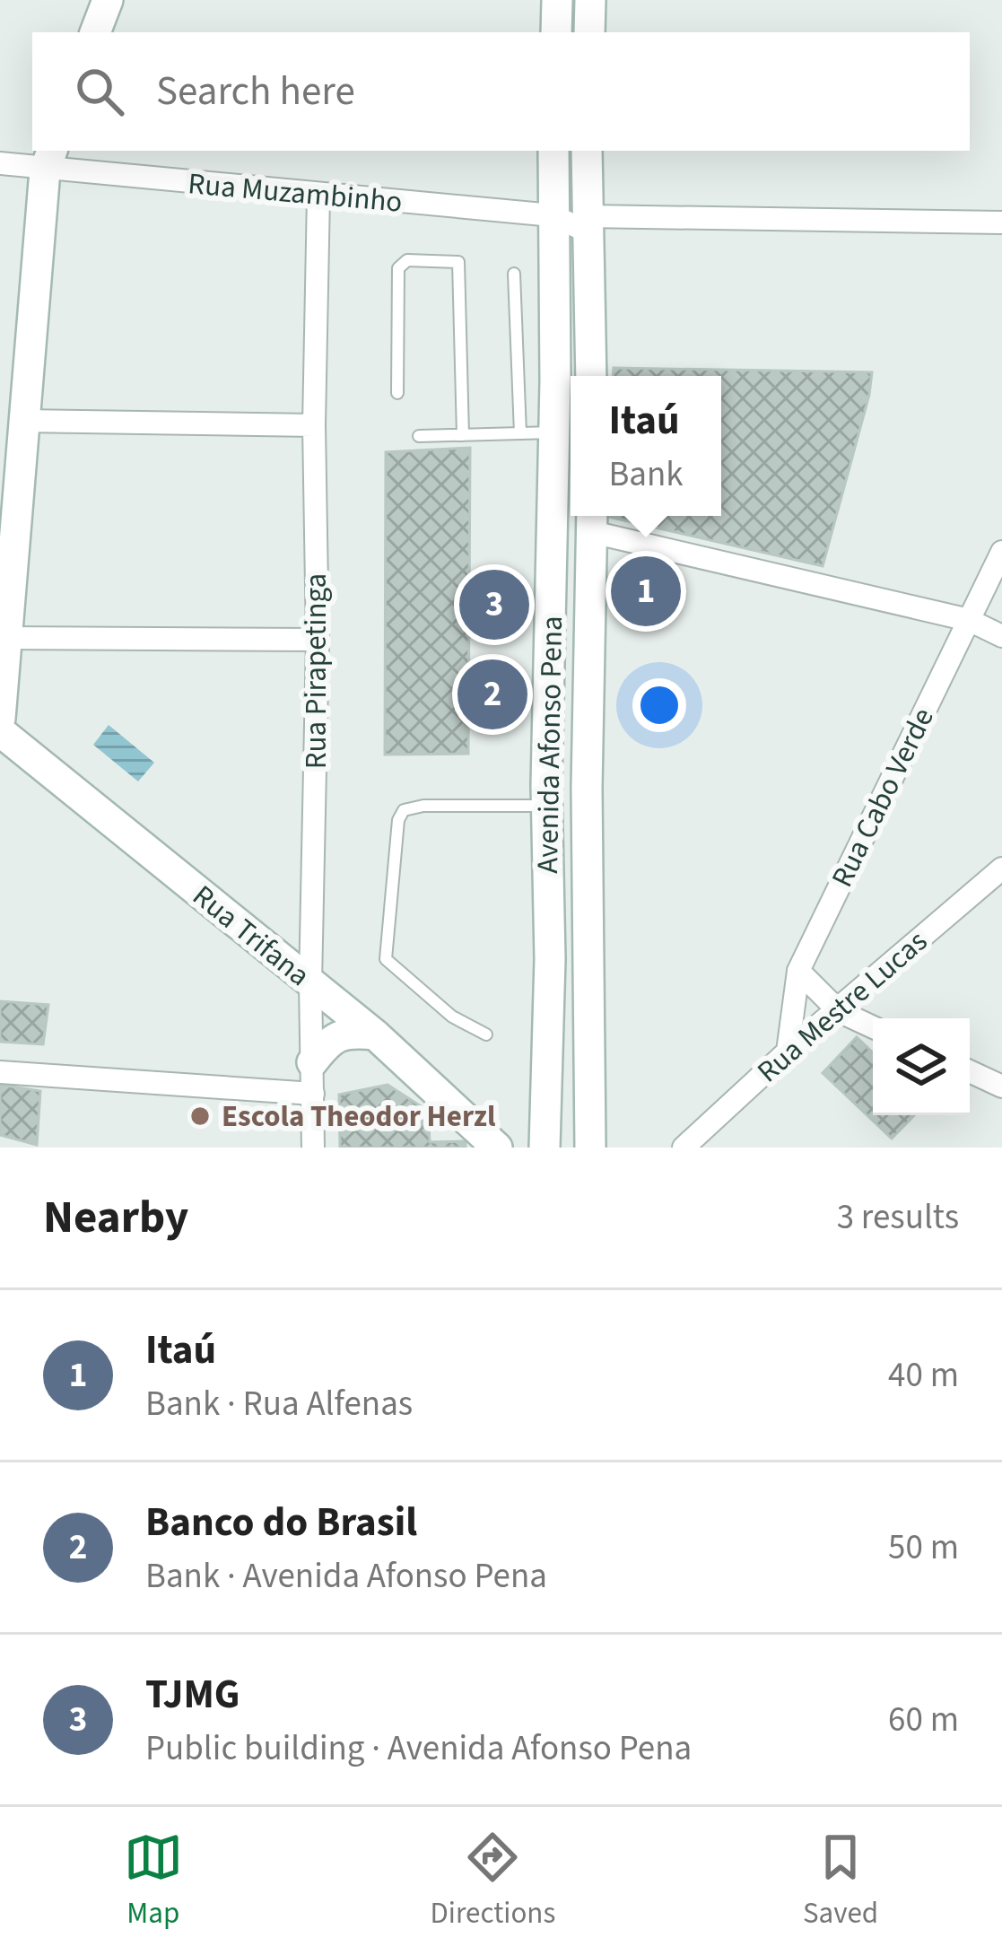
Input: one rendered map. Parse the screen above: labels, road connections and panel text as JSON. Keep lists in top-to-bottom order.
{
  "streets": {
    "main road": ["Avenida Afonso Pena", "Rua Trifana"],
    "street": [
      "Rua Muzambinho",
      "Rua Pirapetinga",
      "Rua Cabo Verde",
      "Rua Mestre Lucas"
    ]
  },
  "crossings": [
    ["Rua Muzambinho", "Rua Pirapetinga"],
    ["Rua Muzambinho", "Avenida Afonso Pena"],
    ["Rua Pirapetinga", "Rua Trifana"],
    ["Rua Cabo Verde", "Rua Mestre Lucas"]
  ],
  "places": ["Escola Theodor Herzl"],
  "page": {
    "search": "Search here",
    "popup": ["Itaú", "Bank"],
    "pins": ["1", "3", "2"],
    "heading": ["Nearby", "3 results"],
    "list": [
      {
        "mark": "1",
        "name": "Itaú",
        "note": "Bank · Rua Alfenas",
        "value": "40 m"
      },
      {
        "mark": "2",
        "name": "Banco do Brasil",
        "note": "Bank · Avenida Afonso Pena",
        "value": "50 m"
      },
      {
        "mark": "3",
        "name": "TJMG",
        "note": "Public building · Avenida Afonso Pena",
        "value": "60 m"
      }
    ],
    "nav": ["Map", "Directions", "Saved"]
  }
}
